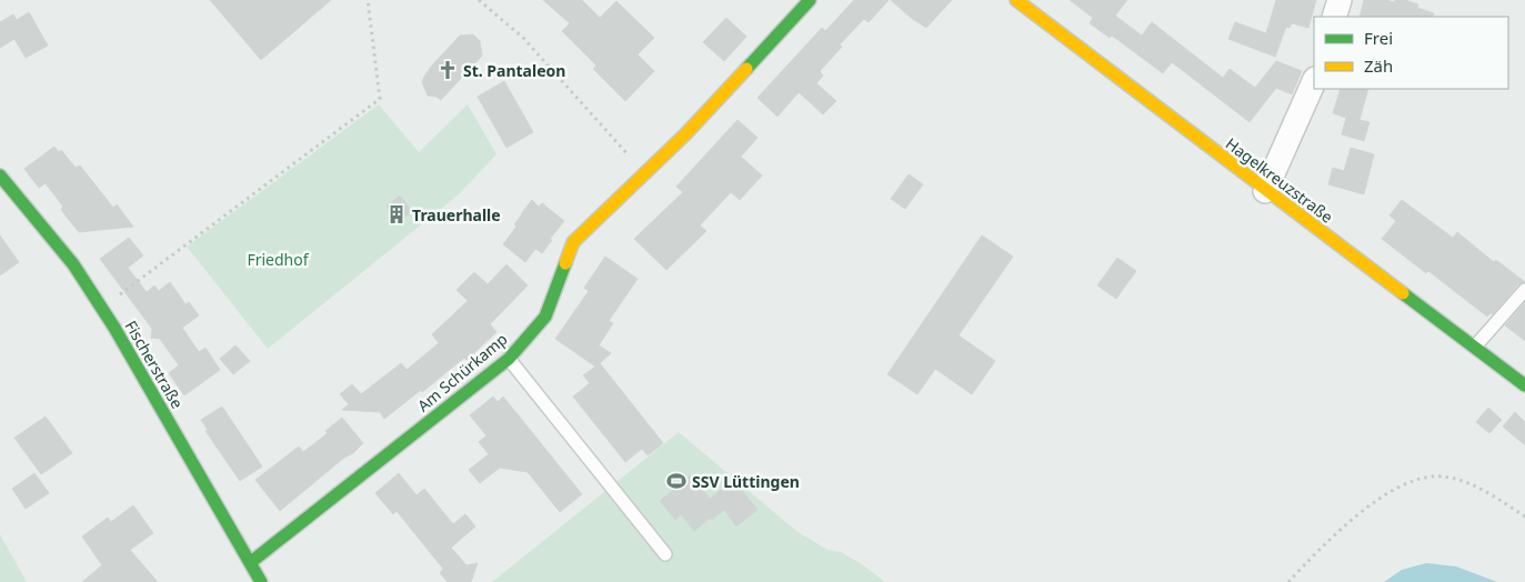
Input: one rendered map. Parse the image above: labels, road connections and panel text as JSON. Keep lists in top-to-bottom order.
{
  "streets": {
    "street": ["Hagelkreuzstraße", "Fischerstraße", "Am Schürkamp"]
  },
  "crossings": [
    ["Fischerstraße", "Am Schürkamp"]
  ],
  "parks": ["Friedhof"],
  "places": {
    "church": ["St. Pantaleon"],
    "building": ["Trauerhalle"],
    "sports": ["SSV Lüttingen"]
  },
  "legend": ["Frei", "Zäh"]
}
